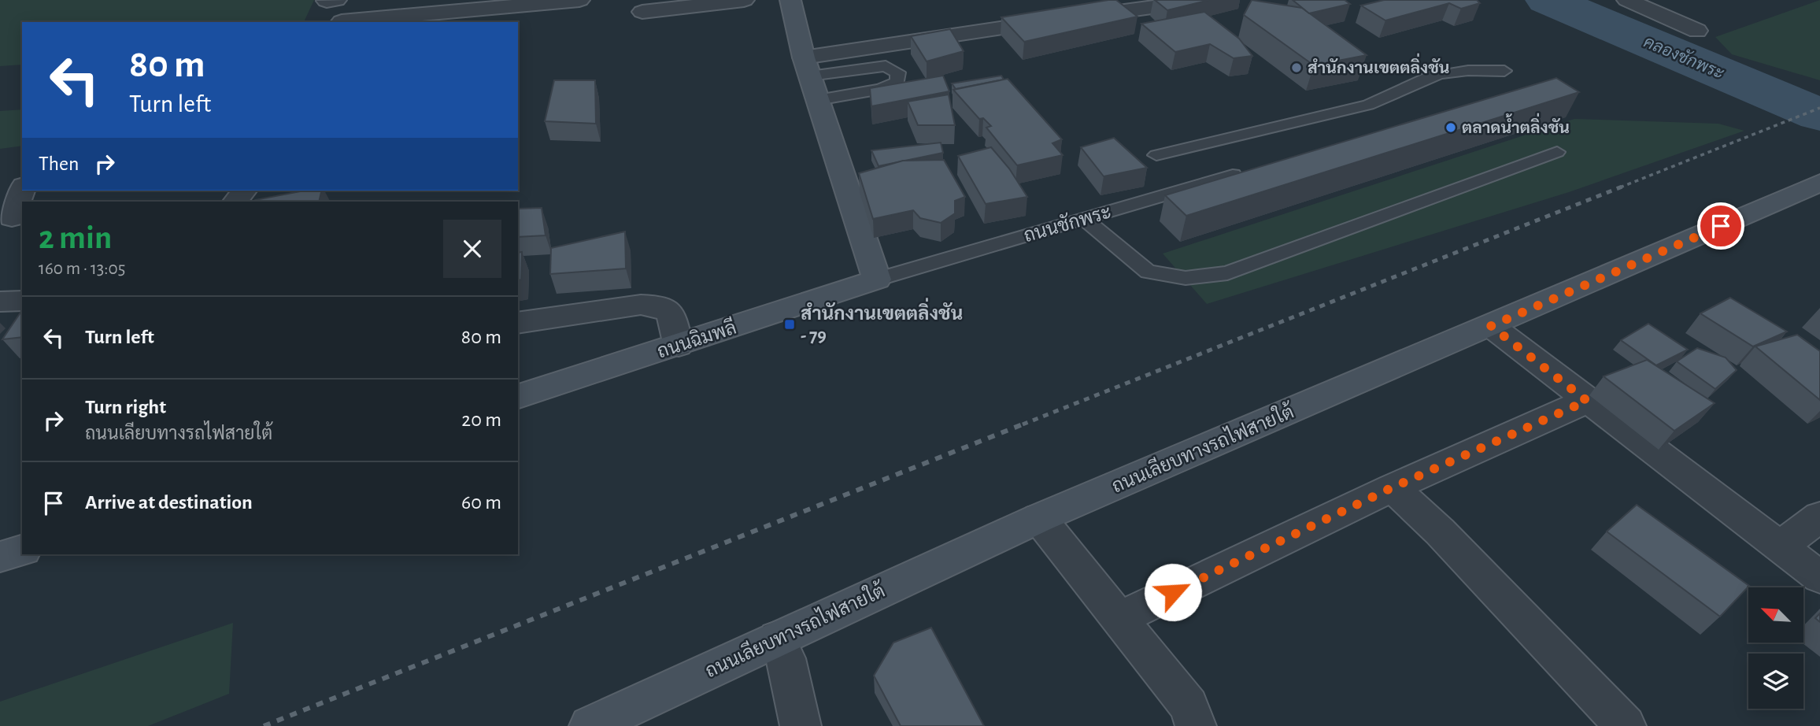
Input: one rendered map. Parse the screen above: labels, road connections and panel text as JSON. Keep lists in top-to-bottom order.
{
  "streets": {
    "main road": ["ถนนฉิมพลี", "ถนนเลียบทางรถไฟสายใต้"],
    "lane": ["ถนนชักพระ"]
  },
  "crossings": [
    ["ถนนชักพระ", "ถนนฉิมพลี"]
  ],
  "water": ["คลองชักพระ"],
  "places": {
    "other": ["สำนักงานเขตตลิ่งชัน", "ตลาดน้ำตลิ่งชัน"],
    "transit": ["สำนักงานเขตตลิ่งชัน - 79"]
  },
  "north": "top left",
  "page": {
    "turn": ["80 m", "Turn left"],
    "then": "Then",
    "heading": ["2 min", "160 m · 13:05"],
    "list": [
      {
        "name": "Turn left",
        "value": "80 m"
      },
      {
        "name": "Turn right",
        "note": "ถนนเลียบทางรถไฟสายใต้",
        "value": "20 m"
      },
      {
        "name": "Arrive at destination",
        "value": "60 m"
      }
    ]
  }
}
